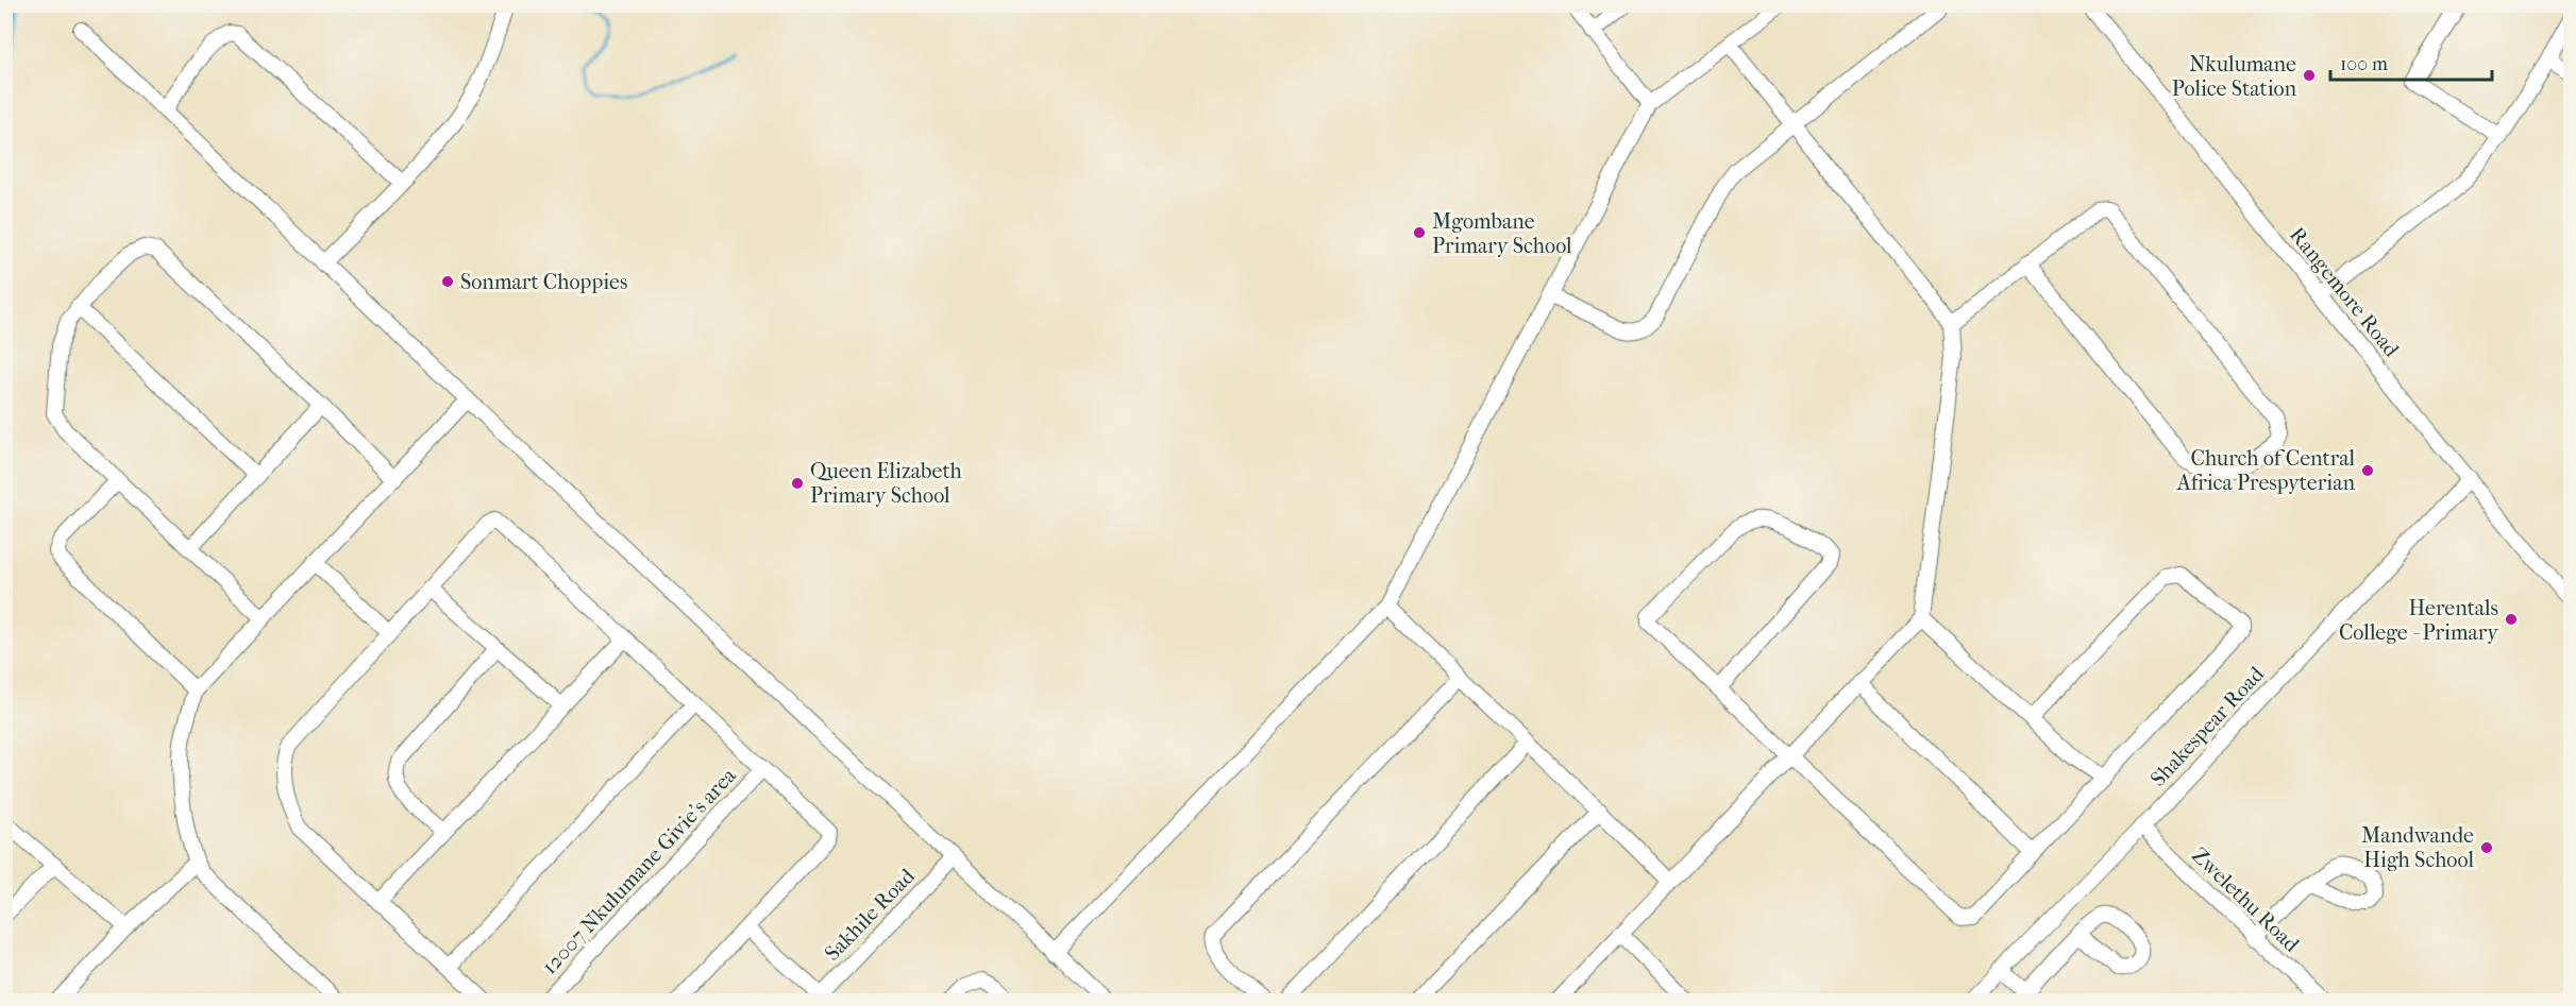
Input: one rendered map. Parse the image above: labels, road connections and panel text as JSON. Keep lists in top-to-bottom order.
{
  "streets": {
    "street": [
      "Rangemore Road",
      "Shakespear Road",
      "12007 Nkulumane Givie's area",
      "Zwelethu Road",
      "Sakhile Road"
    ]
  },
  "crossings": [
    ["Rangemore Road", "Shakespear Road"],
    ["Shakespear Road", "Zwelethu Road"]
  ],
  "places": [
    "Nkulumane Police Station",
    "Mgombane Primary School",
    "Sonmart Choppies",
    "Church of Central Africa Prespyterian",
    "Queen Elizabeth Primary School",
    "Herentals College - Primary",
    "Mandwande High School"
  ],
  "scale_bar": "100 m"
}
